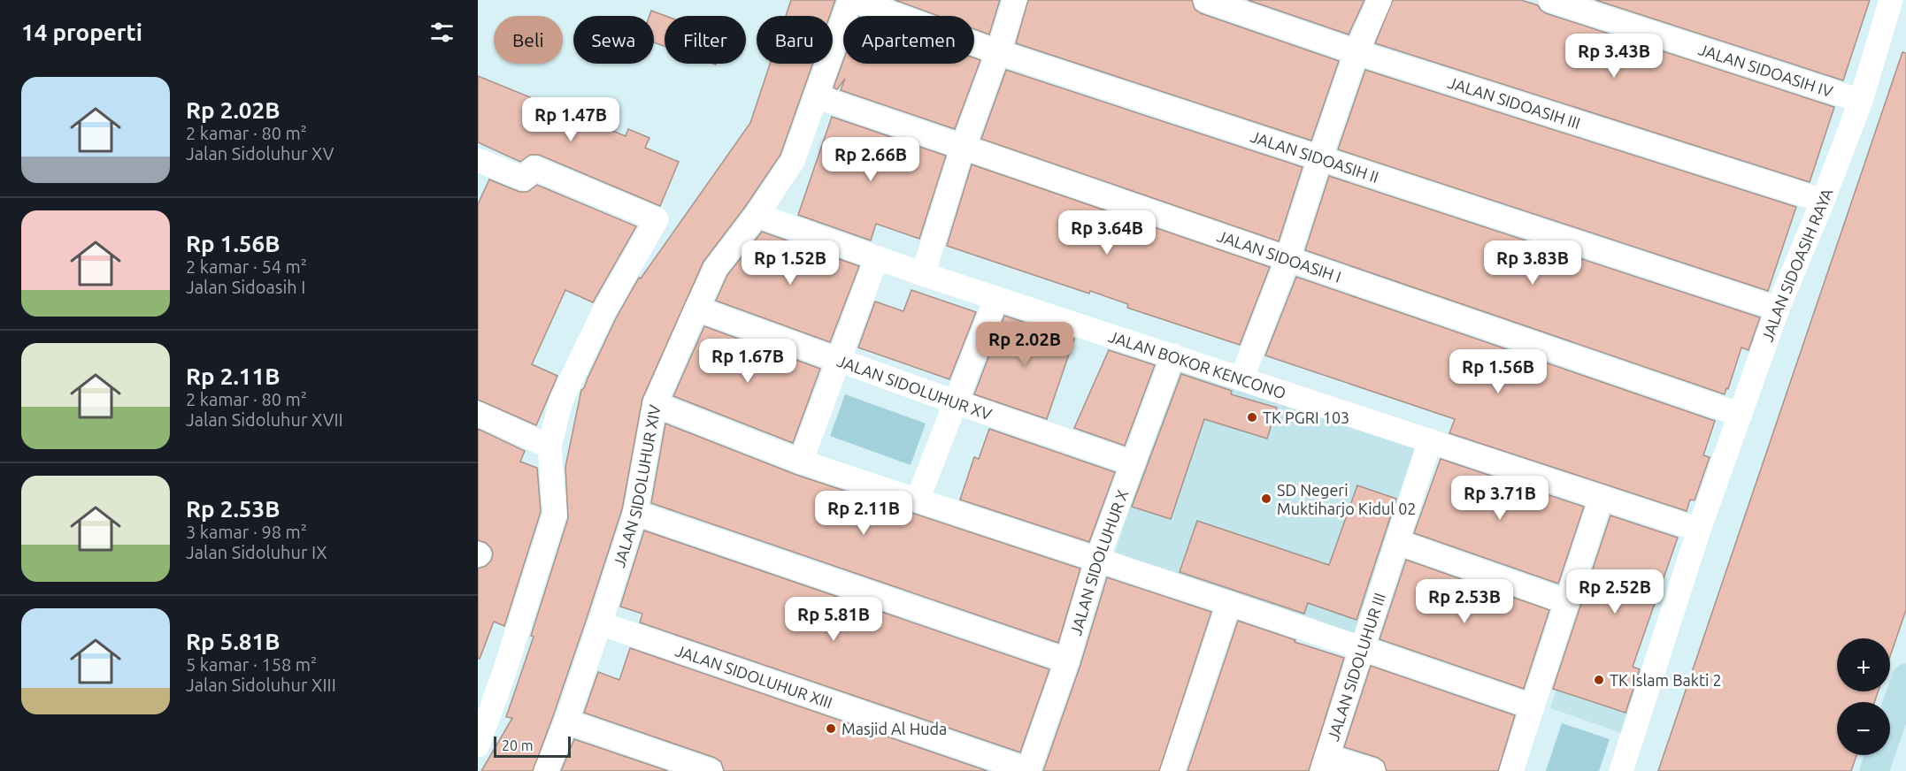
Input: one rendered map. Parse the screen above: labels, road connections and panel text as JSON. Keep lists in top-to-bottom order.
{
  "streets": {
    "street": [
      "JALAN SIDOASIH IV",
      "JALAN SIDOASIH III",
      "JALAN SIDOASIH II",
      "JALAN SIDOASIH I",
      "JALAN SIDOASIH RAYA",
      "JALAN BOKOR KENCONO",
      "JALAN SIDOLUHUR XV",
      "JALAN SIDOLUHUR XIV",
      "JALAN SIDOLUHUR X",
      "JALAN SIDOLUHUR III",
      "JALAN SIDOLUHUR XIII"
    ]
  },
  "crossings": [
    ["JALAN SIDOASIH IV", "JALAN SIDOASIH RAYA"],
    ["JALAN SIDOASIH III", "JALAN SIDOASIH RAYA"],
    ["JALAN SIDOASIH II", "JALAN SIDOASIH RAYA"],
    ["JALAN SIDOASIH II", "JALAN SIDOLUHUR XIV"],
    ["JALAN SIDOASIH I", "JALAN SIDOASIH RAYA"],
    ["JALAN SIDOASIH I", "JALAN SIDOLUHUR XIV"],
    ["JALAN SIDOASIH RAYA", "JALAN BOKOR KENCONO"],
    ["JALAN BOKOR KENCONO", "JALAN SIDOLUHUR XIV"],
    ["JALAN BOKOR KENCONO", "JALAN SIDOLUHUR X"],
    ["JALAN BOKOR KENCONO", "JALAN SIDOLUHUR III"],
    ["JALAN SIDOLUHUR XV", "JALAN SIDOLUHUR XIV"],
    ["JALAN SIDOLUHUR XV", "JALAN SIDOLUHUR X"],
    ["JALAN SIDOLUHUR XIV", "JALAN SIDOLUHUR XIII"],
    ["JALAN SIDOLUHUR X", "JALAN SIDOLUHUR XIII"]
  ],
  "places": [
    "TK PGRI 103",
    "SD Negeri Muktiharjo Kidul 02",
    "TK Islam Bakti 2",
    "Masjid Al Huda"
  ],
  "scale_bar": "20 m",
  "page": {
    "heading": "14 properti",
    "chip": [
      "Beli",
      "Sewa",
      "Filter",
      "Baru",
      "Apartemen"
    ],
    "price": [
      "Rp 3.43B",
      "Rp 1.47B",
      "Rp 2.66B",
      "Rp 3.64B",
      "Rp 1.52B",
      "Rp 3.83B",
      "Rp 2.02B",
      "Rp 1.67B",
      "Rp 1.56B",
      "Rp 3.71B",
      "Rp 2.11B",
      "Rp 2.52B",
      "Rp 2.53B",
      "Rp 5.81B"
    ],
    "list": [
      {
        "name": "Rp 2.02B",
        "note": "2 kamar · 80 m² · Jalan Sidoluhur XV"
      },
      {
        "name": "Rp 1.56B",
        "note": "2 kamar · 54 m² · Jalan Sidoasih I"
      },
      {
        "name": "Rp 2.11B",
        "note": "2 kamar · 80 m² · Jalan Sidoluhur XVII"
      },
      {
        "name": "Rp 2.53B",
        "note": "3 kamar · 98 m² · Jalan Sidoluhur IX"
      },
      {
        "name": "Rp 5.81B",
        "note": "5 kamar · 158 m² · Jalan Sidoluhur XIII"
      }
    ],
    "map_buttons": ["+", "−"],
    "scale": "20 m"
  }
}
